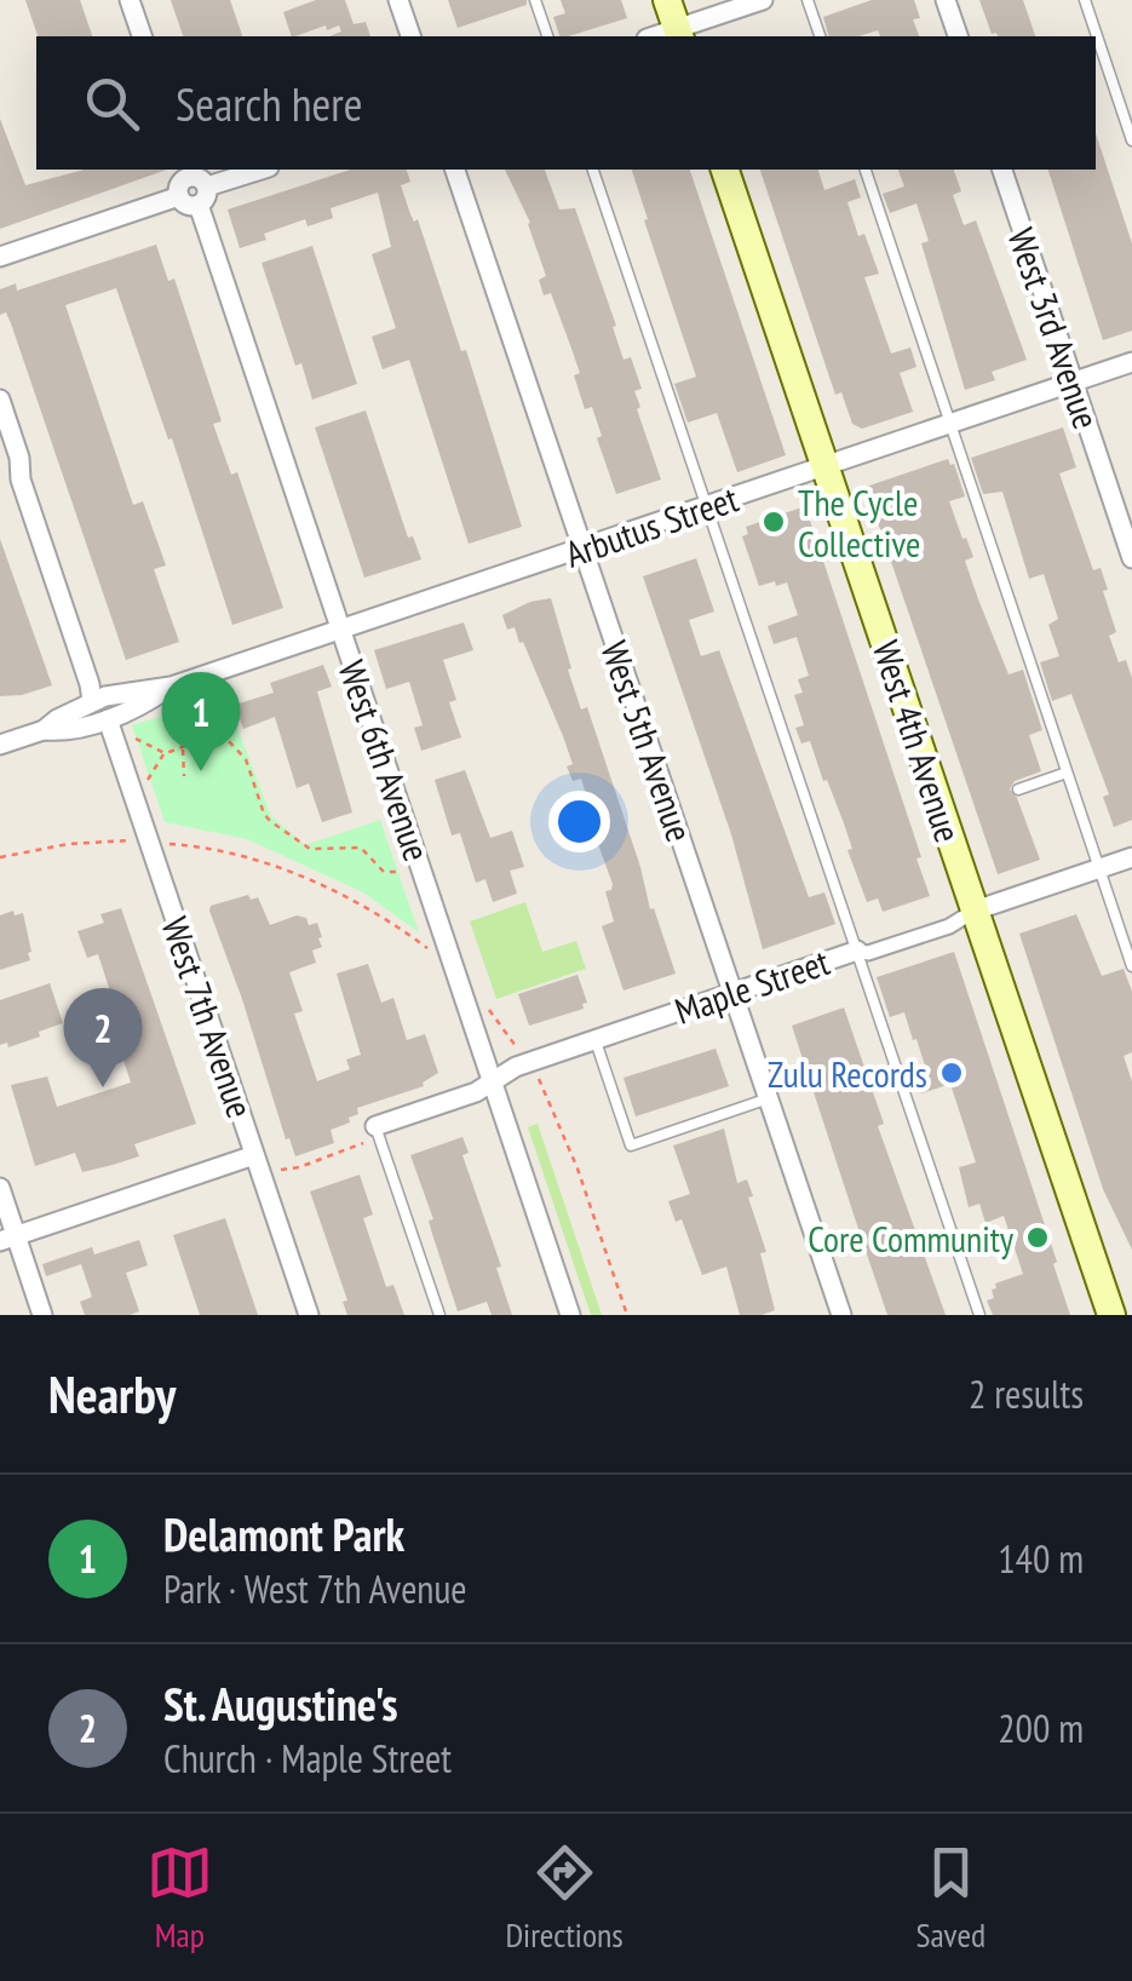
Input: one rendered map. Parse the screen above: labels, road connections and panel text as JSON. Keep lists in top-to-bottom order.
{
  "streets": {
    "main road": ["West 4th Avenue"],
    "street": [
      "West 3rd Avenue",
      "Arbutus Street",
      "West 5th Avenue",
      "West 6th Avenue",
      "Maple Street",
      "West 7th Avenue"
    ]
  },
  "crossings": [
    ["West 3rd Avenue", "Arbutus Street"],
    ["Arbutus Street", "West 5th Avenue"],
    ["Arbutus Street", "West 4th Avenue"],
    ["Arbutus Street", "West 6th Avenue"],
    ["Arbutus Street", "West 7th Avenue"],
    ["West 5th Avenue", "Maple Street"],
    ["West 4th Avenue", "Maple Street"],
    ["West 6th Avenue", "Maple Street"]
  ],
  "places": ["The Cycle Collective", "Zulu Records", "Core Community"],
  "page": {
    "search": "Search here",
    "pins": ["1", "2"],
    "heading": ["Nearby", "2 results"],
    "list": [
      {
        "mark": "1",
        "name": "Delamont Park",
        "note": "Park · West 7th Avenue",
        "value": "140 m"
      },
      {
        "mark": "2",
        "name": "St. Augustine's",
        "note": "Church · Maple Street",
        "value": "200 m"
      }
    ],
    "nav": ["Map", "Directions", "Saved"]
  }
}
